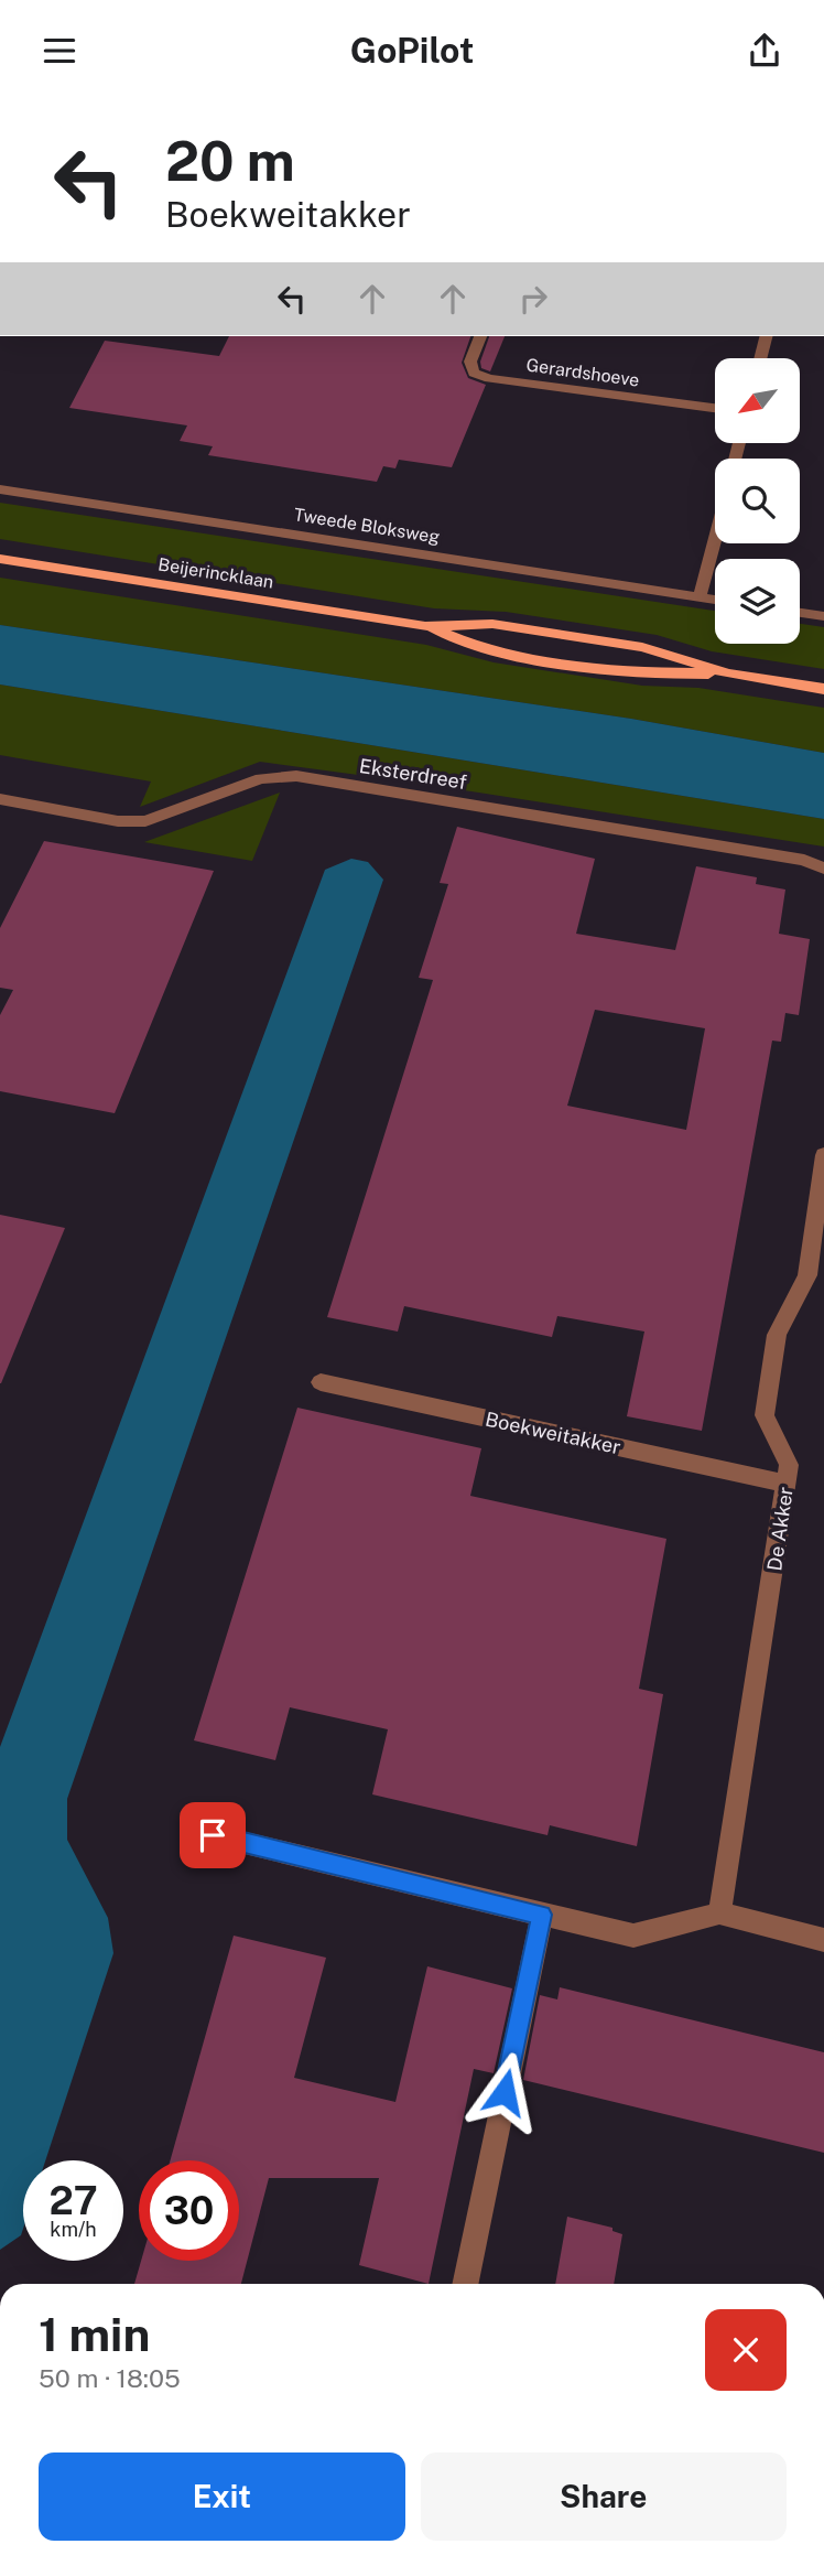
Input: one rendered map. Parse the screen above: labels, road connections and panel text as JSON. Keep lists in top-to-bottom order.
{
  "streets": {
    "main road": ["Beijerincklaan"],
    "street": [
      "Gerardshoeve",
      "Tweede Bloksweg",
      "Eksterdreef",
      "Boekweitakker",
      "De Akker"
    ]
  },
  "crossings": [
    ["Boekweitakker", "De Akker"]
  ],
  "north": "bottom left",
  "page": {
    "header": "GoPilot",
    "turn": ["20 m", "Boekweitakker"],
    "speed": "27 km/h",
    "limit": "30",
    "heading": ["1 min", "50 m · 18:05"],
    "buttons": ["Exit", "Share"]
  }
}
